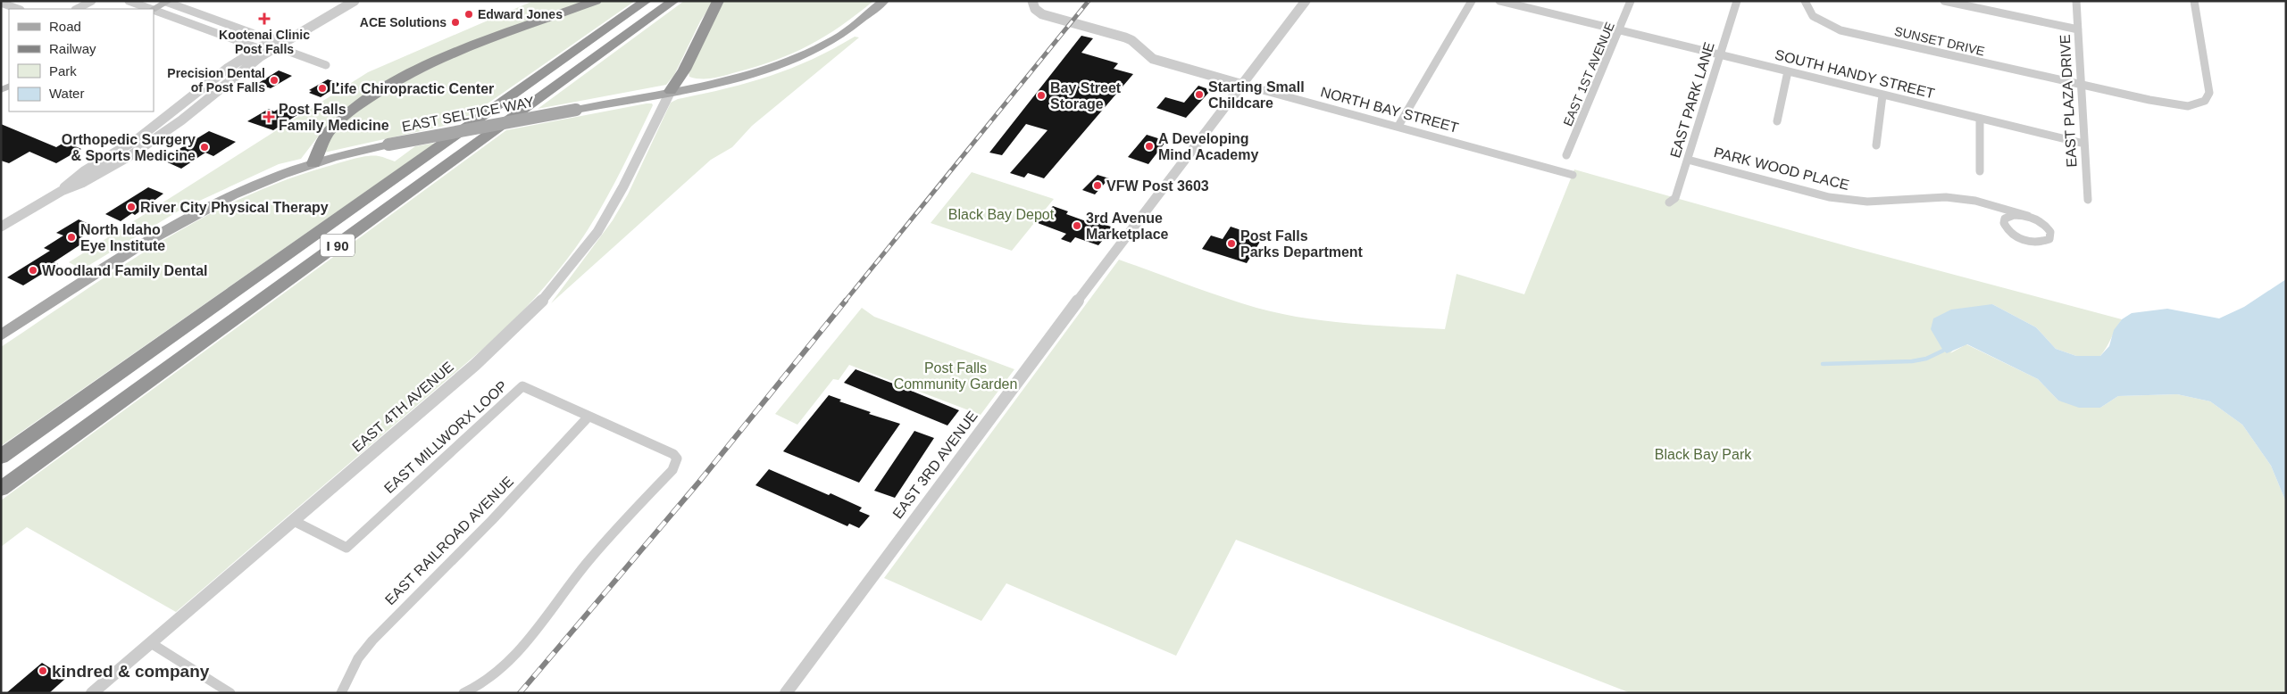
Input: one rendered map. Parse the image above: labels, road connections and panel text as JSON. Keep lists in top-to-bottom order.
{
  "streets": {
    "highway": ["I 90"],
    "main road": ["EAST SELTICE WAY"],
    "street": [
      "SUNSET DRIVE",
      "EAST 1ST AVENUE",
      "SOUTH HANDY STREET",
      "EAST PARK LANE",
      "EAST PLAZA DRIVE",
      "NORTH BAY STREET",
      "PARK WOOD PLACE",
      "EAST 4TH AVENUE",
      "EAST MILLWORX LOOP",
      "EAST 3RD AVENUE",
      "EAST RAILROAD AVENUE"
    ]
  },
  "crossings": [
    ["SUNSET DRIVE", "EAST PLAZA DRIVE"],
    ["EAST 1ST AVENUE", "SOUTH HANDY STREET"],
    ["SOUTH HANDY STREET", "EAST PARK LANE"],
    ["SOUTH HANDY STREET", "EAST PLAZA DRIVE"],
    ["EAST PARK LANE", "PARK WOOD PLACE"],
    ["NORTH BAY STREET", "EAST 3RD AVENUE"],
    ["EAST SELTICE WAY", "EAST 4TH AVENUE"],
    ["EAST 4TH AVENUE", "EAST MILLWORX LOOP"],
    ["EAST MILLWORX LOOP", "EAST RAILROAD AVENUE"]
  ],
  "parks": ["Black Bay Depot", "Post Falls Community Garden", "Black Bay Park"],
  "places": {
    "other": [
      "Edward Jones",
      "ACE Solutions",
      "Precision Dental of Post Falls",
      "Life Chiropractic Center",
      "Starting Small Childcare",
      "Bay Street Storage",
      "A Developing Mind Academy",
      "Orthopedic Surgery & Sports Medicine",
      "VFW Post 3603",
      "River City Physical Therapy",
      "3rd Avenue Marketplace",
      "North Idaho Eye Institute",
      "Post Falls Parks Department",
      "Woodland Family Dental",
      "kindred & company"
    ],
    "health": ["Kootenai Clinic Post Falls", "Post Falls Family Medicine"]
  },
  "legend": [
    "Road",
    "Railway",
    "Park",
    "Water"
  ]
}
